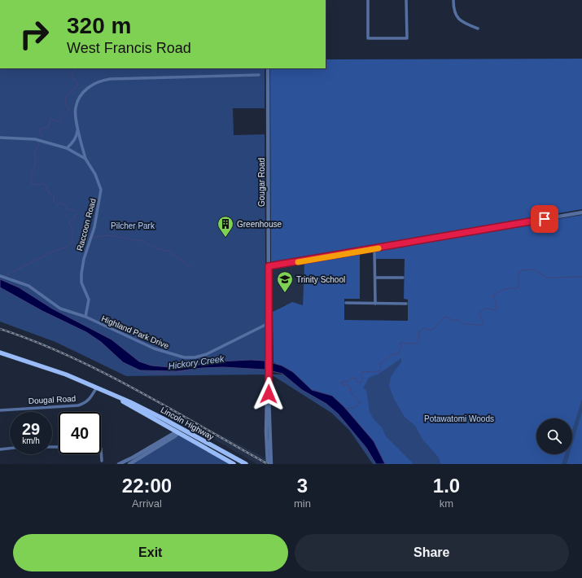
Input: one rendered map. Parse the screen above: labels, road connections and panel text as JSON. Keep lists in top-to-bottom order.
{
  "streets": {
    "main road": ["Lincoln Highway"],
    "street": [
      "Gougar Road",
      "Raccoon Road",
      "Highland Park Drive",
      "Dougal Road"
    ]
  },
  "crossings": [
    ["Gougar Road", "Highland Park Drive"],
    ["Raccoon Road", "Highland Park Drive"],
    ["Dougal Road", "Lincoln Highway"]
  ],
  "water": ["Hickory Creek"],
  "parks": ["Pilcher Park", "Potawatomi Woods"],
  "places": {
    "building": ["Greenhouse"],
    "school or university": ["Trinity School"]
  },
  "page": {
    "turn": ["320 m", "West Francis Road"],
    "speed": "29 km/h",
    "limit": "40",
    "eta": [
      "22:00",
      "Arrival",
      "3",
      "min",
      "1.0",
      "km"
    ],
    "buttons": ["Exit", "Share"]
  }
}
